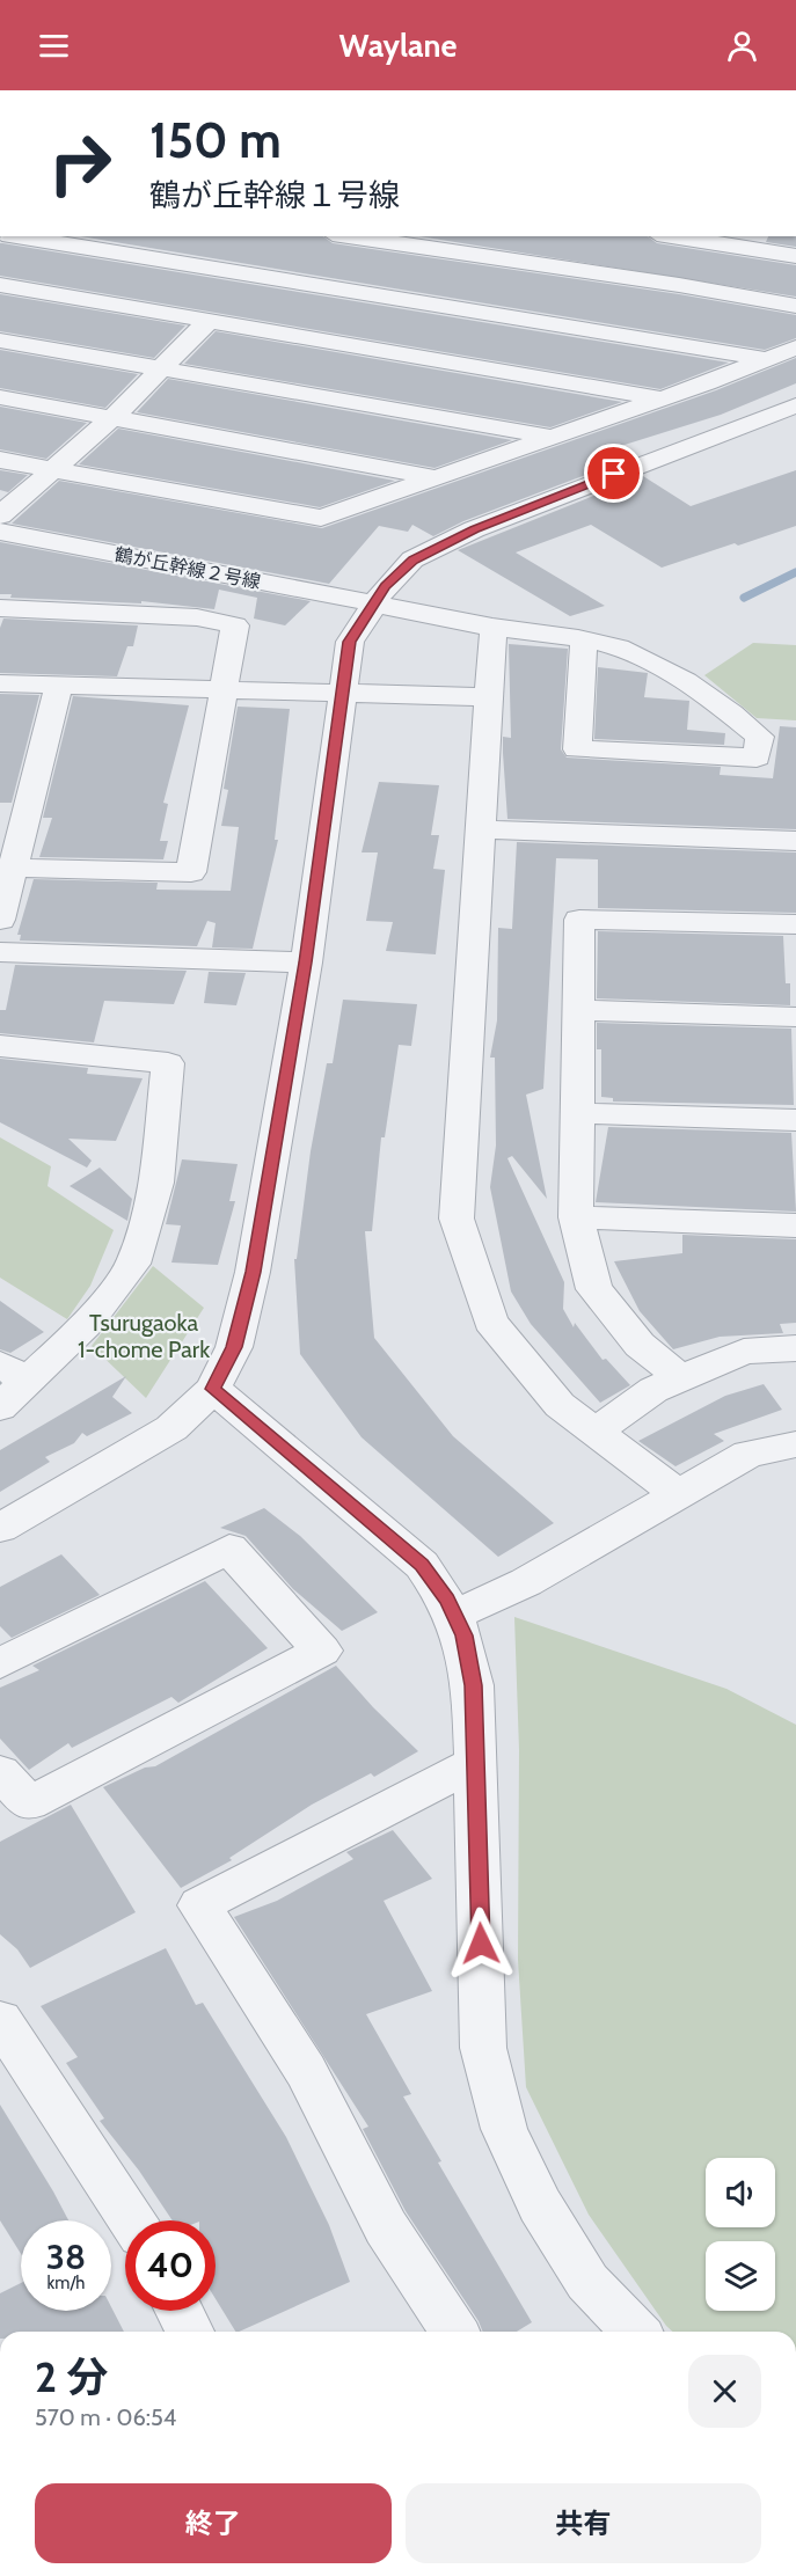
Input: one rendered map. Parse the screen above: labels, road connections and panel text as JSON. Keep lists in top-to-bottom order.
{
  "streets": {
    "street": ["鶴が丘幹線２号線"]
  },
  "parks": ["Tsurugaoka 1-chome Park"],
  "page": {
    "header": "Waylane",
    "turn": ["150 m", "鶴が丘幹線１号線"],
    "speed": "38 km/h",
    "limit": "40",
    "heading": ["2 分", "570 m · 06:54"],
    "buttons": ["終了", "共有"]
  }
}
